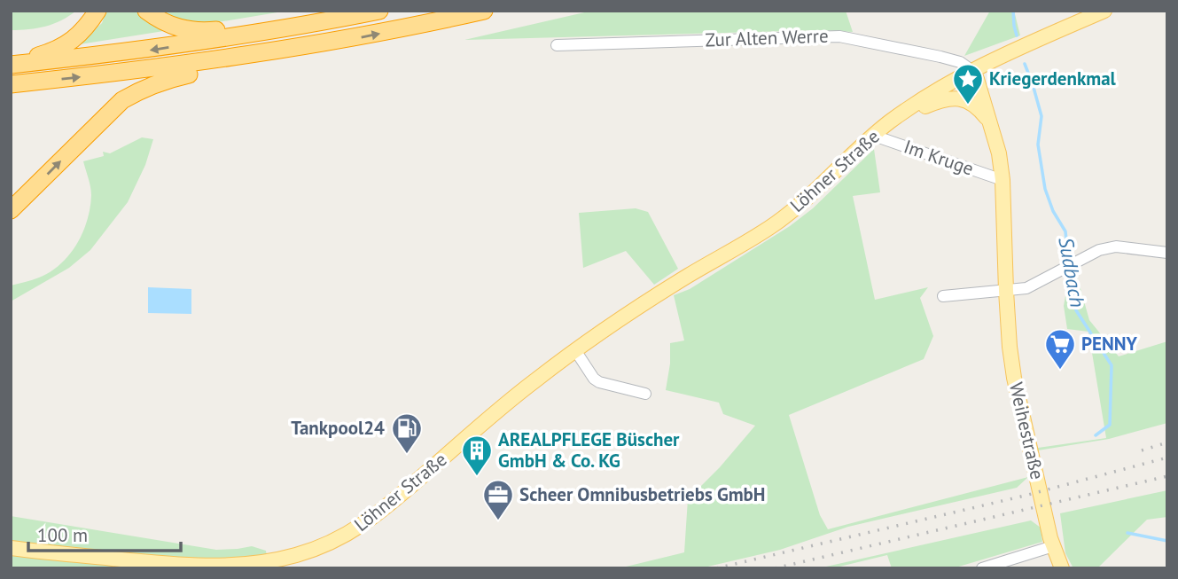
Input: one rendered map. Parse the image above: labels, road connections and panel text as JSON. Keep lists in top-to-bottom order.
{
  "streets": {
    "main road": ["Löhner Straße", "Weihestraße"],
    "street": ["Zur Alten Werre", "Im Kruge"]
  },
  "crossings": [
    ["Zur Alten Werre", "Löhner Straße"],
    ["Zur Alten Werre", "Weihestraße"],
    ["Im Kruge", "Löhner Straße"],
    ["Im Kruge", "Weihestraße"],
    ["Löhner Straße", "Weihestraße"]
  ],
  "water": ["Sudbach"],
  "places": {
    "place": ["Kriegerdenkmal"],
    "supermarket": ["PENNY"],
    "fuel station": ["Tankpool24"],
    "building": ["AREALPFLEGE Büscher GmbH & Co. KG"],
    "office": ["Scheer Omnibusbetriebs GmbH"]
  },
  "scale_bar": "100 m"
}
